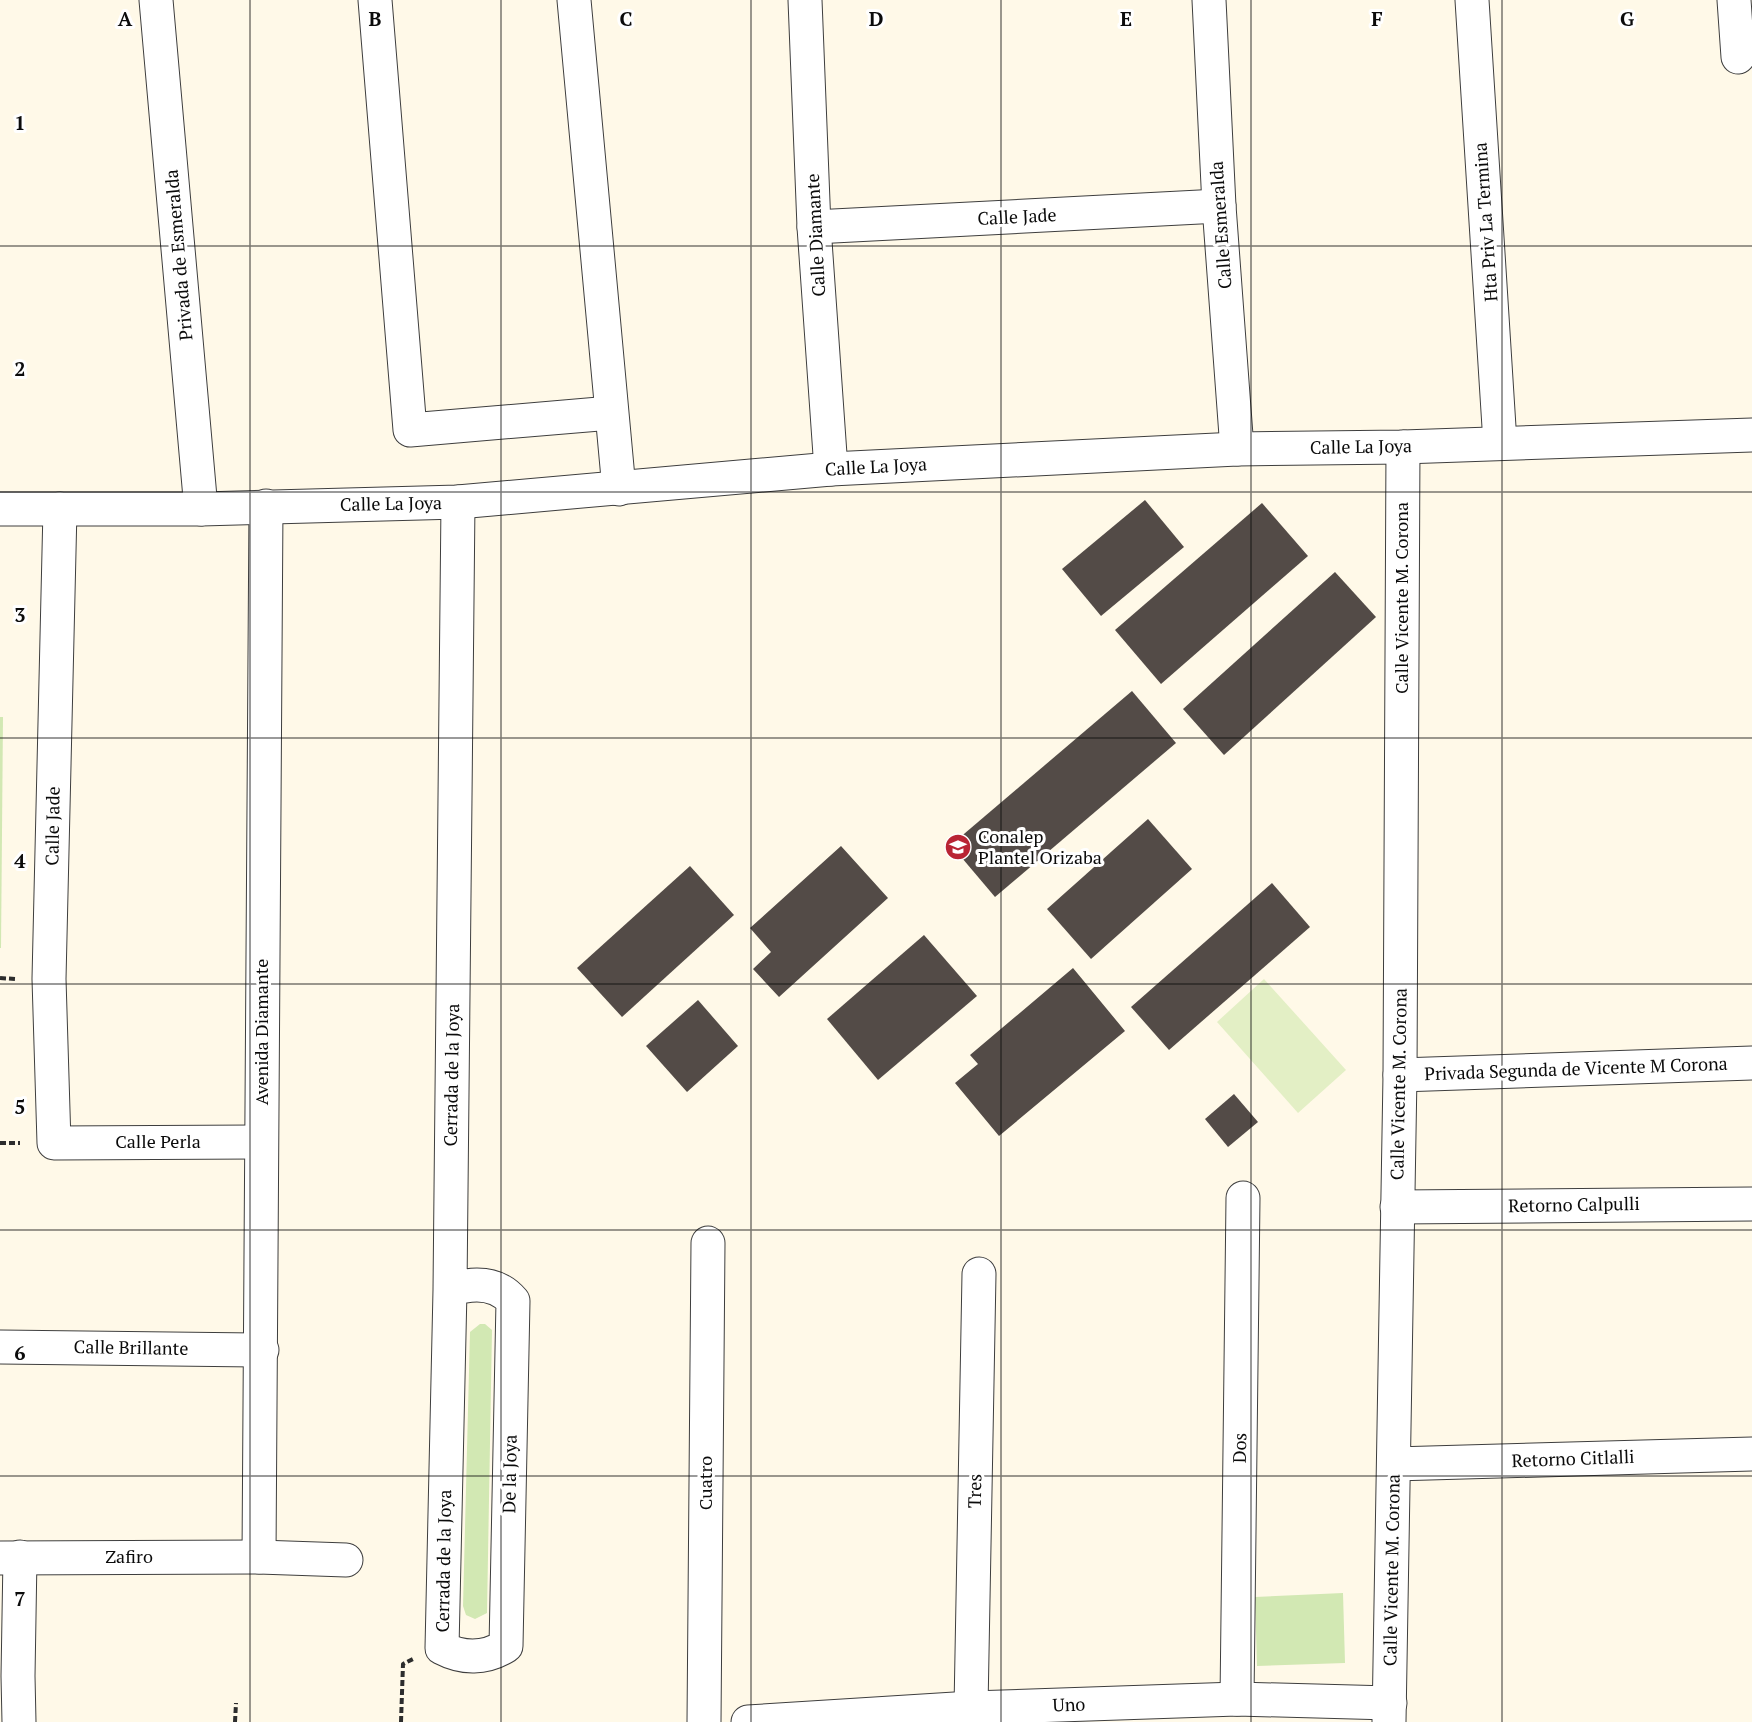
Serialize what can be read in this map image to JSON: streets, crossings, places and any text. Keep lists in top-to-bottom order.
{
  "streets": {
    "street": [
      "Calle Jade",
      "Hta Priv La Termina",
      "Calle Esmeralda",
      "Calle Diamante",
      "Privada de Esmeralda",
      "Calle La Joya",
      "Calle Vicente M. Corona",
      "Avenida Diamante",
      "Privada Segunda de Vicente M Corona",
      "Cerrada de la Joya",
      "Calle Perla",
      "Retorno Calpulli",
      "Calle Brillante",
      "Dos",
      "Retorno Citlalli",
      "De la Joya",
      "Cuatro",
      "Tres",
      "Zafiro",
      "Uno"
    ]
  },
  "crossings": [
    ["Calle Jade", "Calle Esmeralda"],
    ["Calle Jade", "Calle Diamante"],
    ["Calle Jade", "Calle La Joya"],
    ["Calle Jade", "Calle Perla"],
    ["Hta Priv La Termina", "Calle La Joya"],
    ["Calle Esmeralda", "Calle La Joya"],
    ["Calle Diamante", "Calle La Joya"],
    ["Privada de Esmeralda", "Calle La Joya"],
    ["Calle La Joya", "Calle Vicente M. Corona"],
    ["Calle La Joya", "Avenida Diamante"],
    ["Calle La Joya", "Cerrada de la Joya"],
    ["Calle Vicente M. Corona", "Privada Segunda de Vicente M Corona"],
    ["Calle Vicente M. Corona", "Retorno Calpulli"],
    ["Calle Vicente M. Corona", "Retorno Citlalli"],
    ["Calle Vicente M. Corona", "Uno"],
    ["Avenida Diamante", "Calle Perla"],
    ["Avenida Diamante", "Calle Brillante"],
    ["Avenida Diamante", "Zafiro"],
    ["Cerrada de la Joya", "De la Joya"],
    ["Dos", "Uno"],
    ["Tres", "Uno"]
  ],
  "places": {
    "school or university": ["Conalep Plantel Orizaba"]
  },
  "grid": {
    "columns": [
      "A",
      "B",
      "C",
      "D",
      "E",
      "F",
      "G"
    ],
    "rows": [
      "1",
      "2",
      "3",
      "4",
      "5",
      "6",
      "7"
    ]
  }
}
